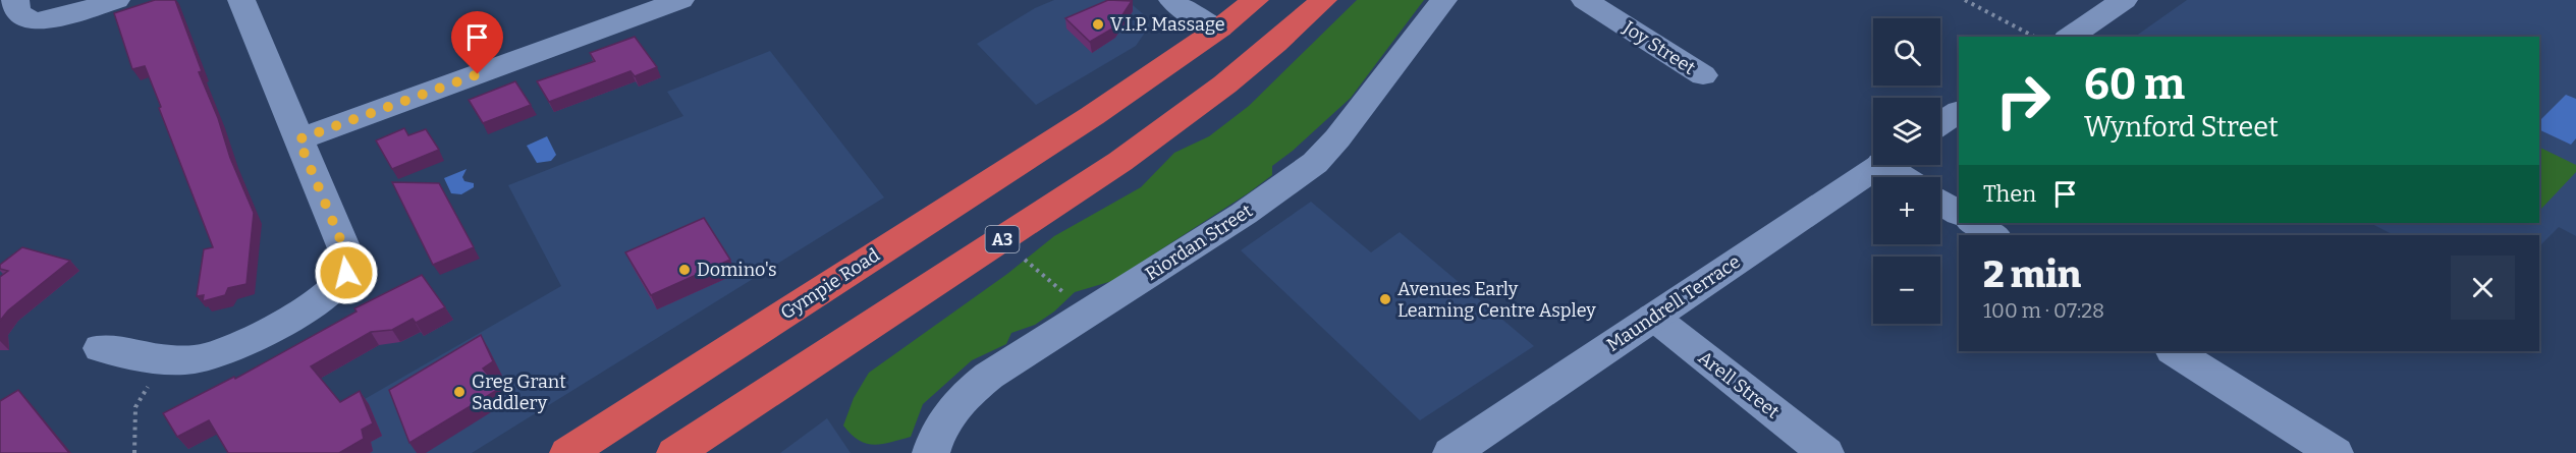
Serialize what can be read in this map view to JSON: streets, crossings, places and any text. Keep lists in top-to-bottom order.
{
  "streets": {
    "highway": ["A3", "Gympie Road"],
    "street": [
      "Joy Street",
      "Riordan Street",
      "Maundrell Terrace",
      "Arell Street"
    ]
  },
  "crossings": [
    ["Maundrell Terrace", "Arell Street"]
  ],
  "places": [
    "V.I.P. Massage",
    "Domino's",
    "Avenues Early Learning Centre Aspley",
    "Greg Grant Saddlery"
  ],
  "page": {
    "map_buttons": ["+", "−"],
    "turn": ["60 m", "Wynford Street"],
    "then": "Then",
    "heading": ["2 min", "100 m · 07:28"]
  }
}
